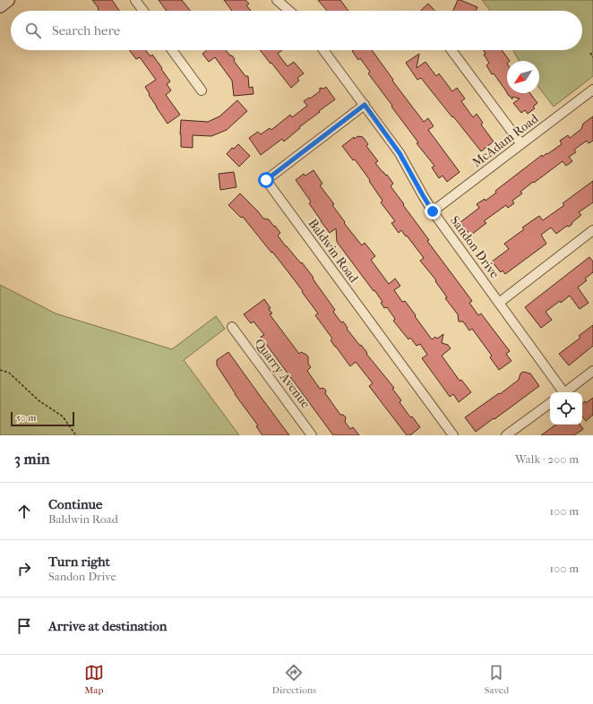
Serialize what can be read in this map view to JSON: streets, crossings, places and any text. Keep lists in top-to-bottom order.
{
  "streets": {
    "street": [
      "McAdam Road",
      "Sandon Drive",
      "Baldwin Road",
      "Quarry Avenue"
    ]
  },
  "crossings": [
    ["McAdam Road", "Sandon Drive"],
    ["Sandon Drive", "Baldwin Road"]
  ],
  "scale_bar": "50 m",
  "north": "bottom left",
  "page": {
    "search": "Search here",
    "scale": "50 m",
    "heading": ["3 min", "Walk · 200 m"],
    "list": [
      ["Continue", "Baldwin Road", "100 m"],
      ["Turn right", "Sandon Drive", "100 m"],
      "Arrive at destination"
    ],
    "nav": ["Map", "Directions", "Saved"]
  }
}
